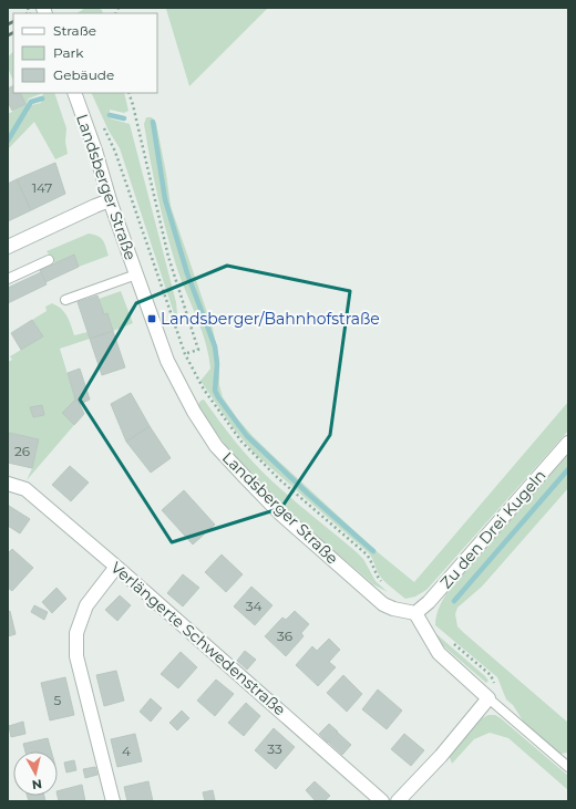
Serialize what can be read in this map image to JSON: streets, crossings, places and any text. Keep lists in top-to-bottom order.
{
  "streets": {
    "street": ["Landsberger Straße", "Zu den Drei Kugeln", "Verlängerte Schwedenstraße"]
  },
  "crossings": [
    ["Landsberger Straße", "Zu den Drei Kugeln"]
  ],
  "places": {
    "transit": ["Landsberger/Bahnhofstraße"]
  },
  "house_numbers": [
    "147",
    "26",
    "34",
    "36",
    "5",
    "33",
    "4"
  ],
  "legend": ["Straße", "Park", "Gebäude"],
  "north": "bottom"
}
